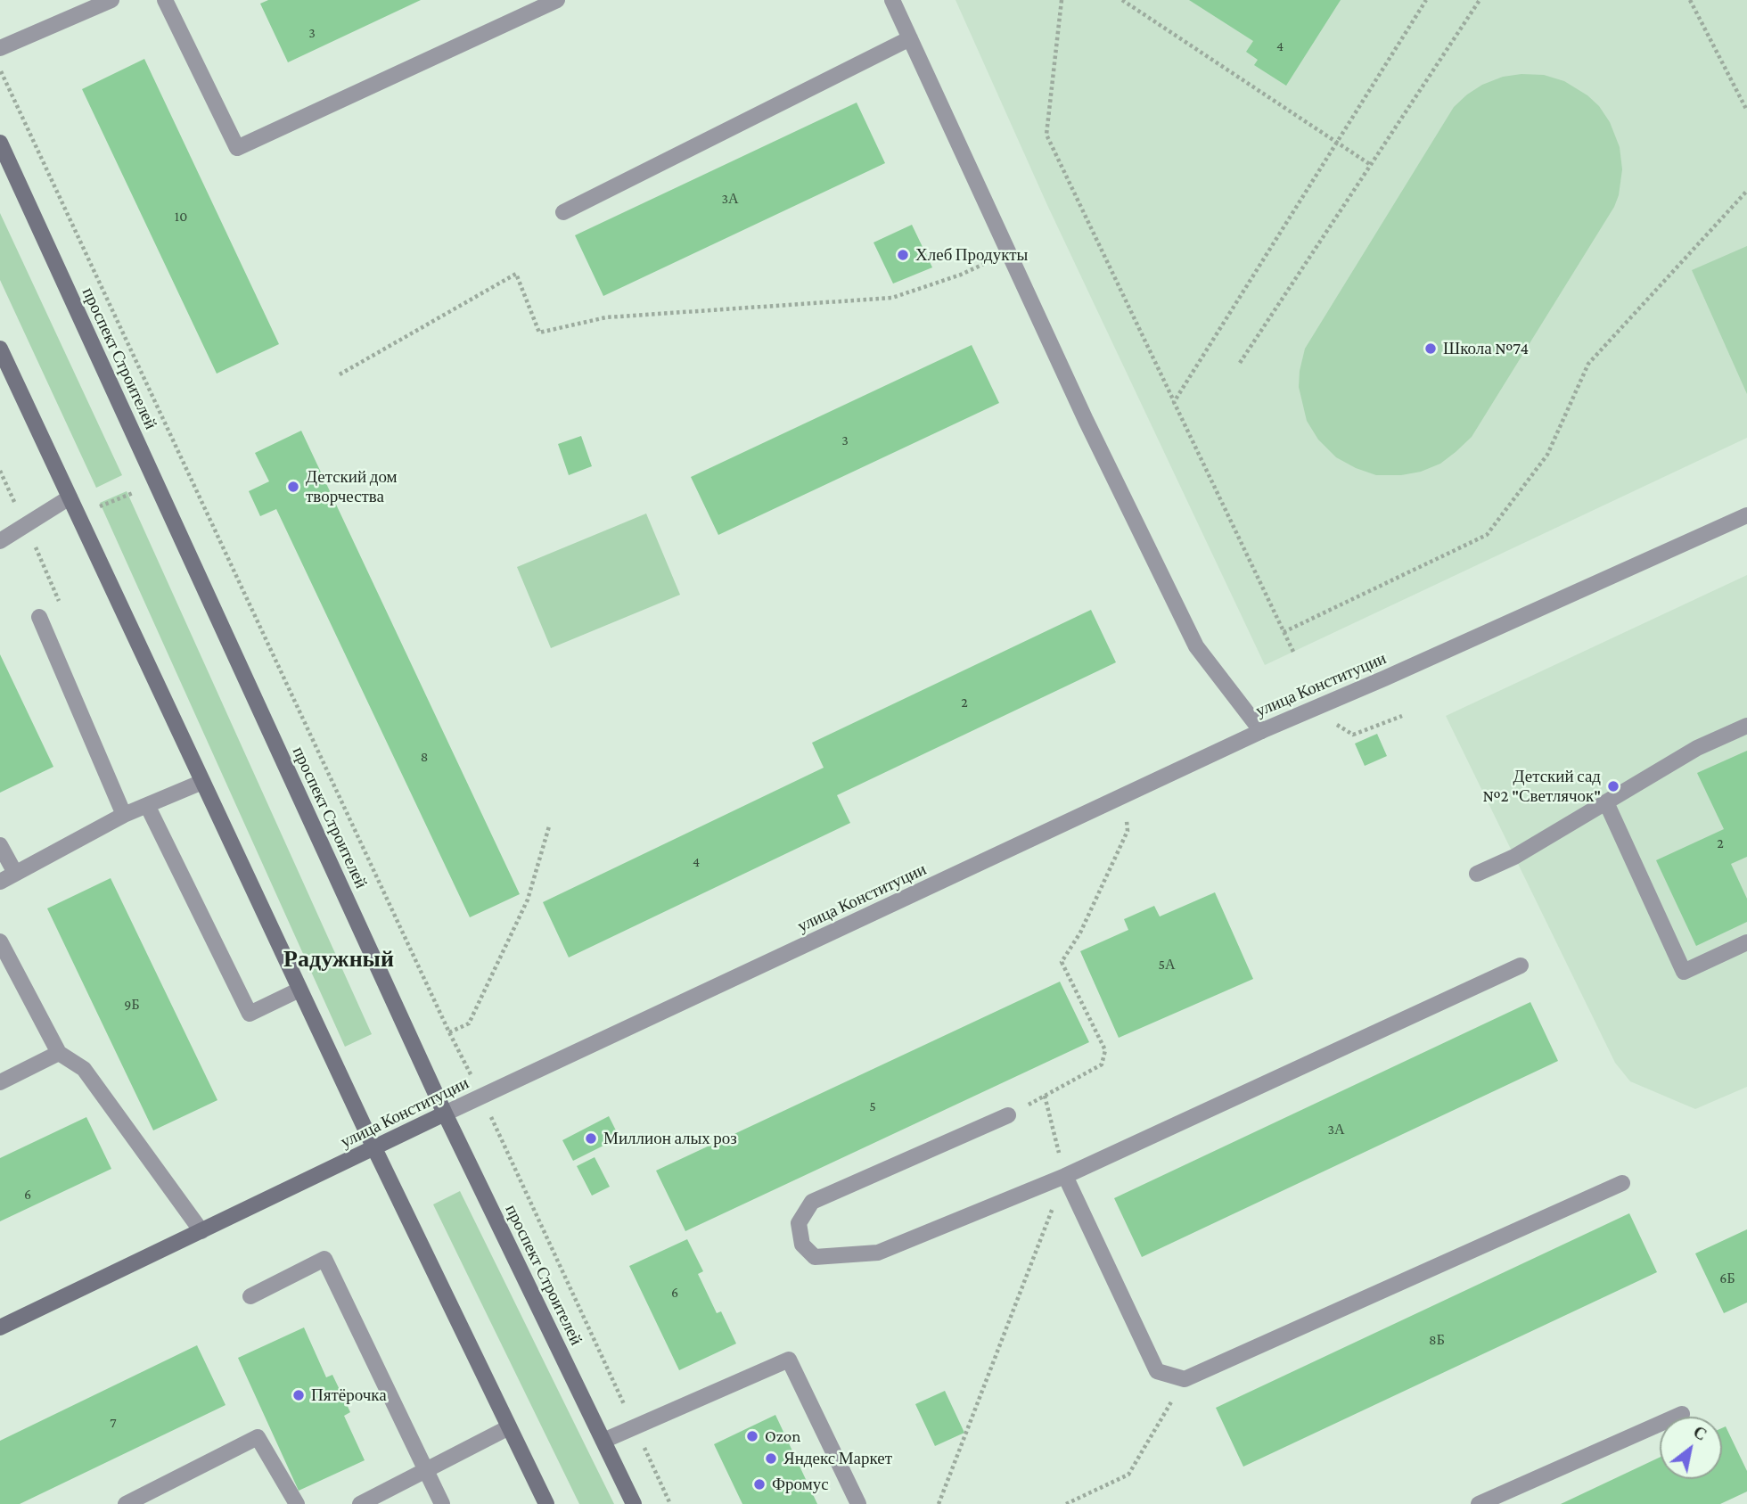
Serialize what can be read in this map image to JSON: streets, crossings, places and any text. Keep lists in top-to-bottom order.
{
  "streets": {
    "street": ["проспект Строителей", "улица Конституции"]
  },
  "crossings": [
    ["проспект Строителей", "улица Конституции"]
  ],
  "districts": ["Радужный"],
  "places": [
    "Хлеб Продукты",
    "Школа №74",
    "Детский дом творчества",
    "Детский сад №2 \"Светлячок\"",
    "Миллион алых роз",
    "Пятёрочка",
    "Ozon",
    "Яндекс Маркет",
    "Фромус"
  ],
  "house_numbers": [
    "3",
    "4",
    "3А",
    "10",
    "3",
    "2",
    "8",
    "2",
    "4",
    "5А",
    "9Б",
    "5",
    "3А",
    "6",
    "6Б",
    "6",
    "8Б",
    "7"
  ],
  "north": "top right"
}
